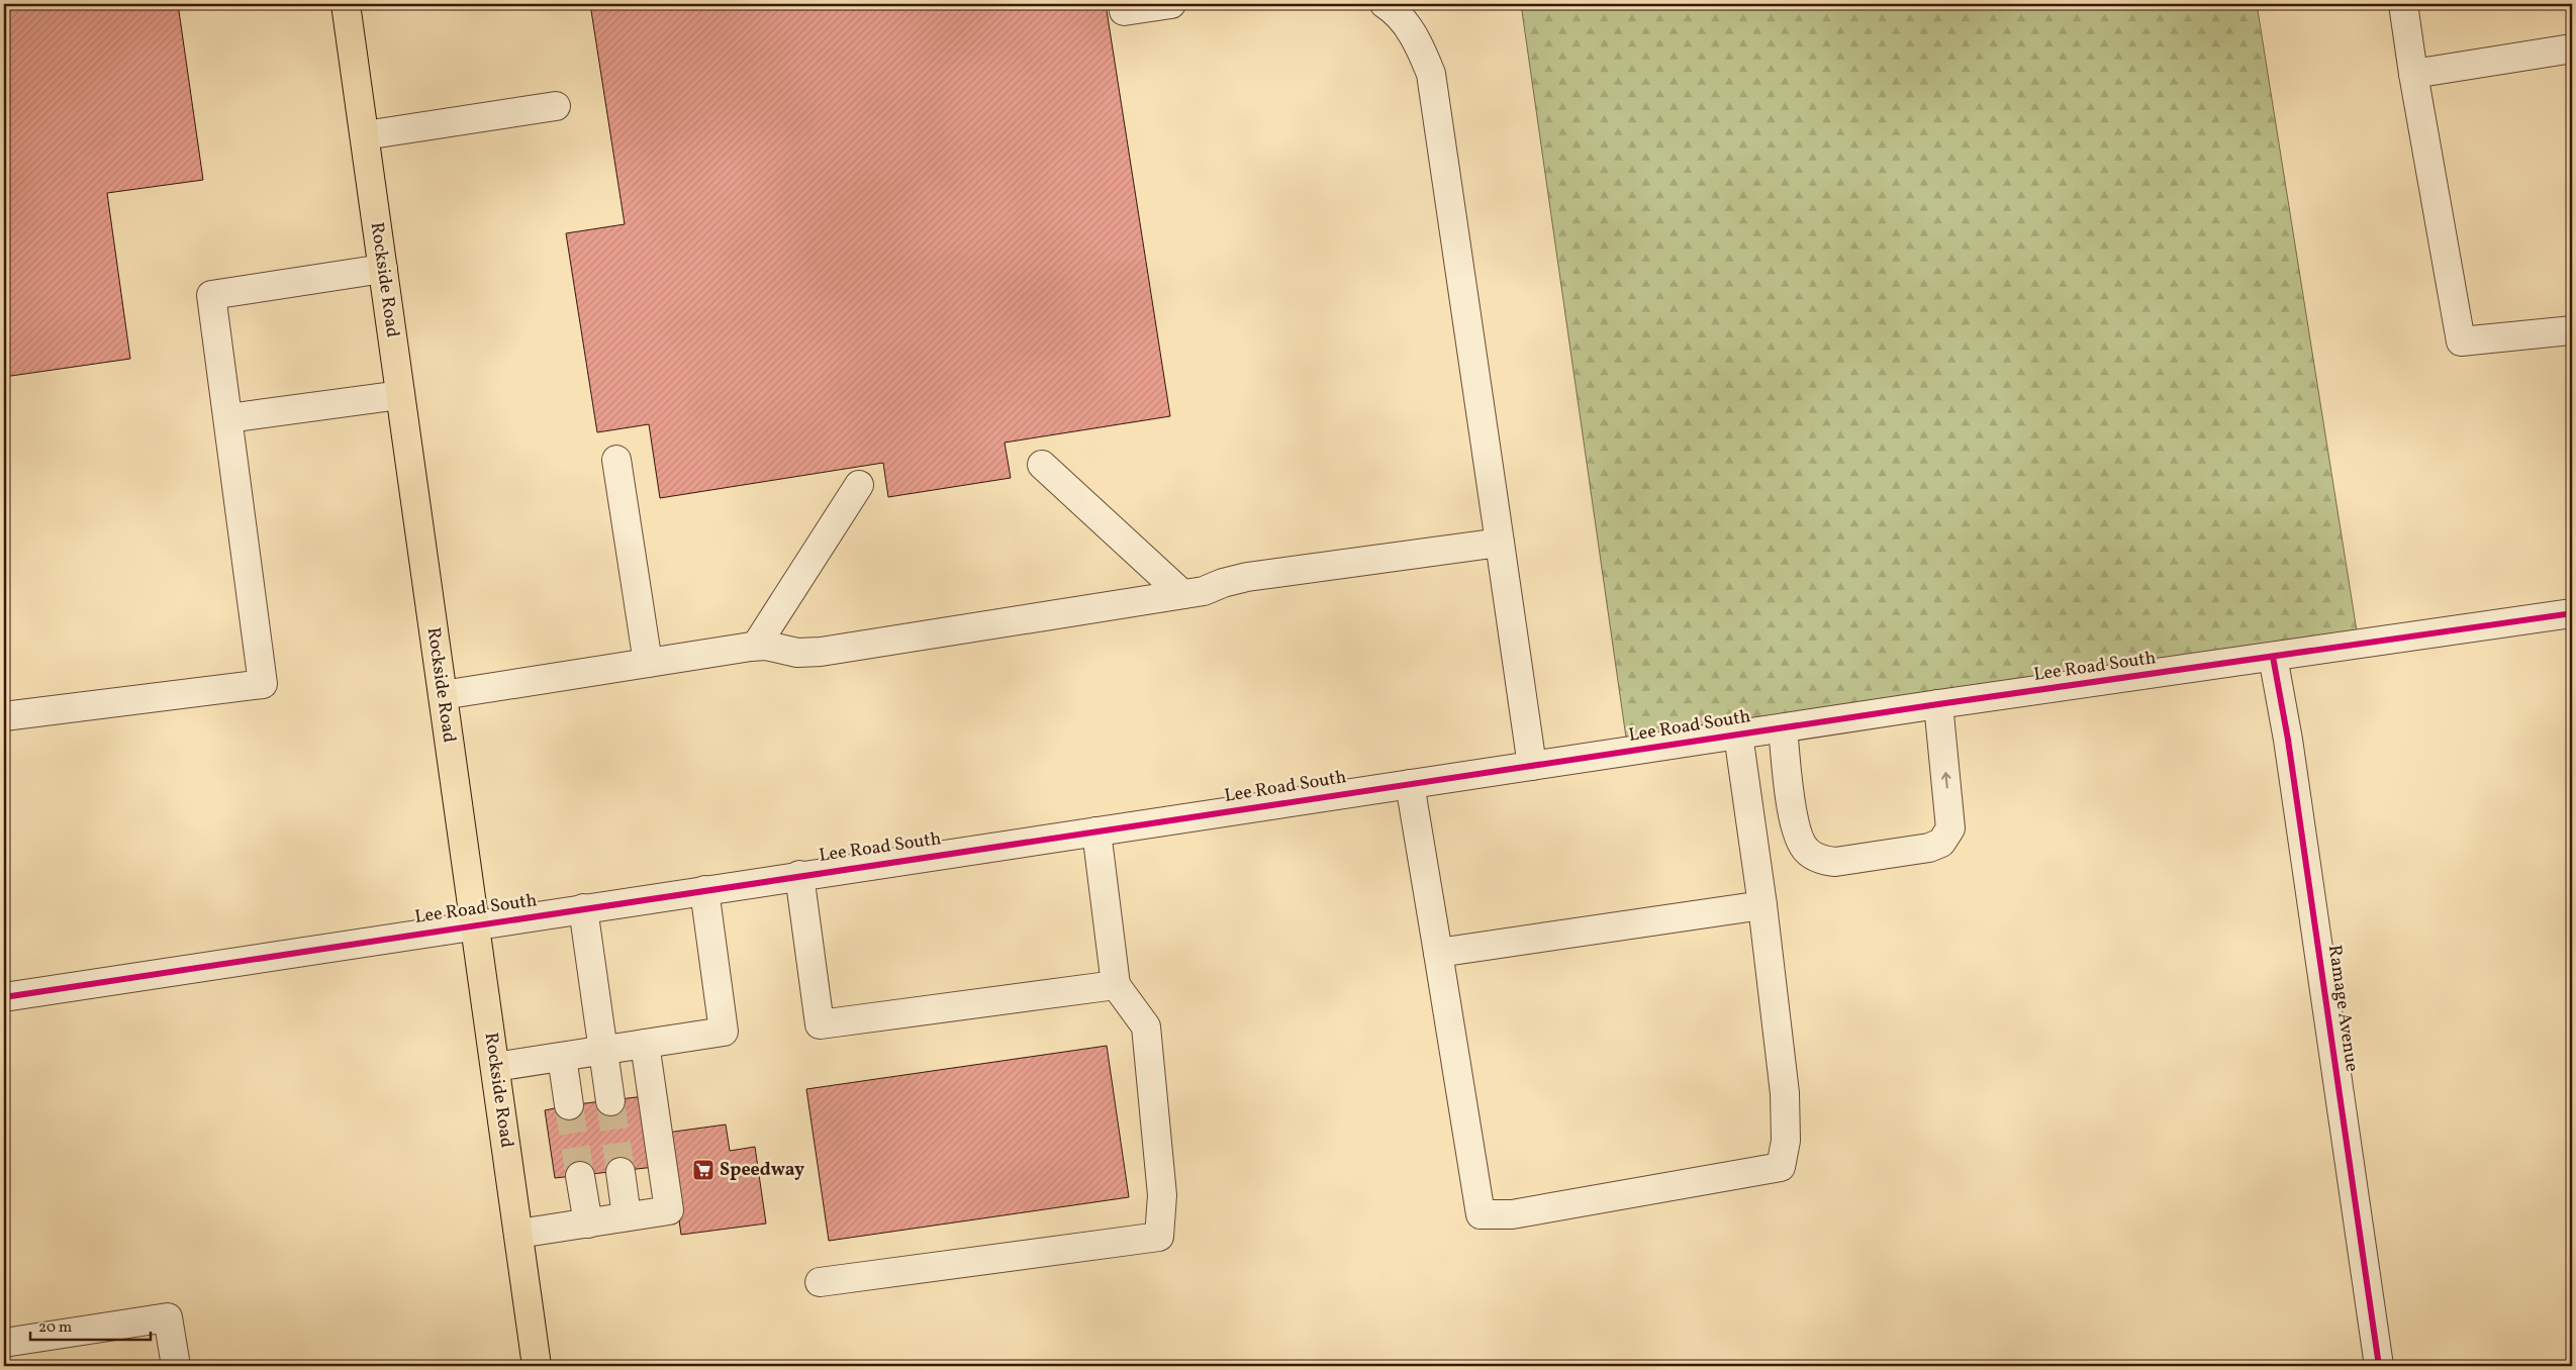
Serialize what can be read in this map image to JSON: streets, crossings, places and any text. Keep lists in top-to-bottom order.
{
  "streets": {
    "main road": ["Rockside Road"],
    "street": ["Lee Road South", "Ramage Avenue"]
  },
  "crossings": [
    ["Rockside Road", "Lee Road South"],
    ["Lee Road South", "Ramage Avenue"]
  ],
  "places": {
    "supermarket": ["Speedway"]
  },
  "scale_bar": "20 m"
}
